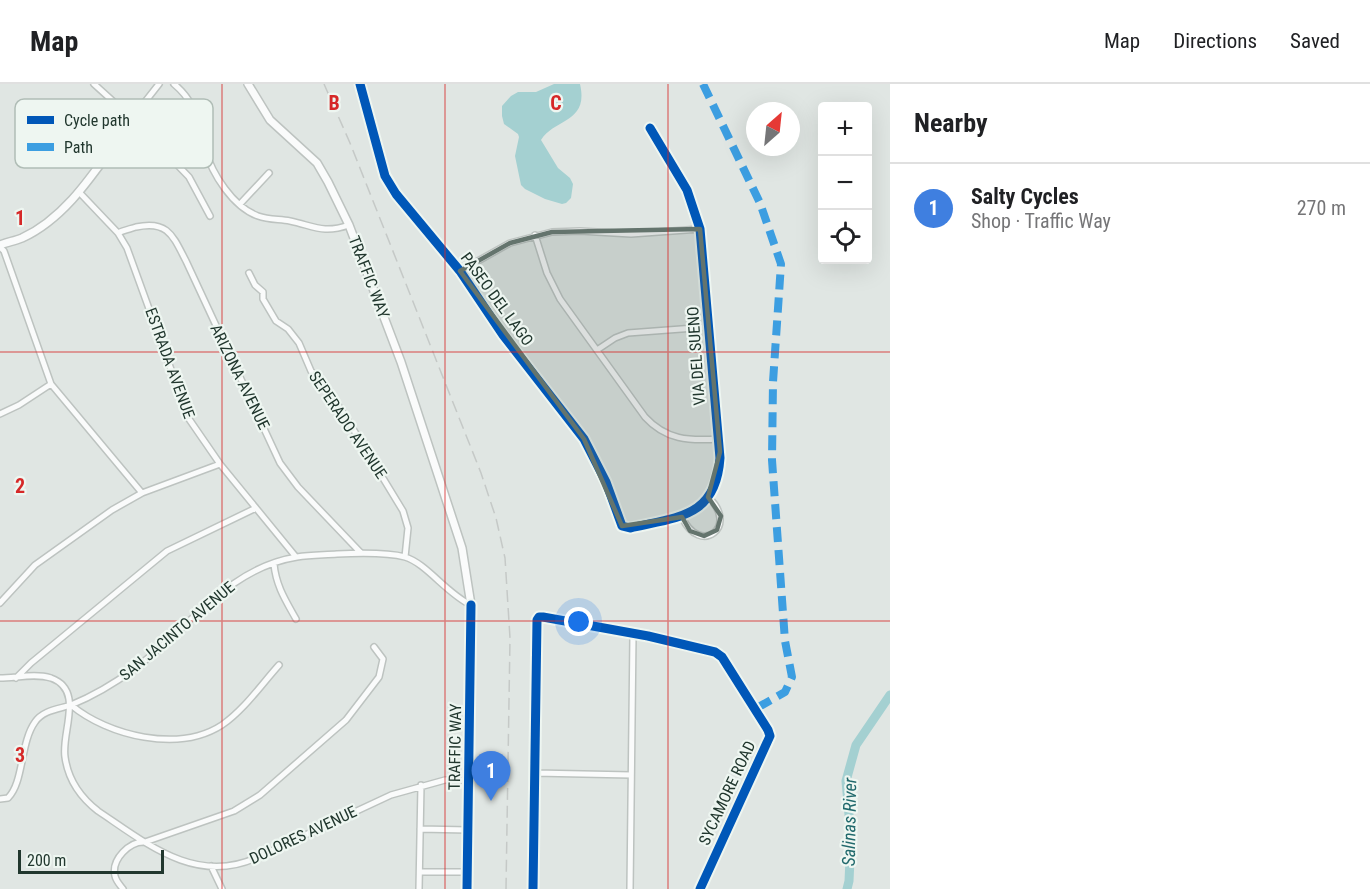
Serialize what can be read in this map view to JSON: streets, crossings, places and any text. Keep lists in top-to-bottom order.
{
  "streets": {
    "street": [
      "TRAFFIC WAY",
      "PASEO DEL LAGO",
      "VIA DEL SUENO",
      "ESTRADA AVENUE",
      "ARIZONA AVENUE",
      "SEPERADO AVENUE",
      "SAN JACINTO AVENUE",
      "SYCAMORE ROAD",
      "DOLORES AVENUE"
    ]
  },
  "crossings": [
    ["TRAFFIC WAY", "SAN JACINTO AVENUE"],
    ["TRAFFIC WAY", "DOLORES AVENUE"],
    ["PASEO DEL LAGO", "VIA DEL SUENO"],
    ["ESTRADA AVENUE", "ARIZONA AVENUE"],
    ["ESTRADA AVENUE", "SAN JACINTO AVENUE"],
    ["ARIZONA AVENUE", "SAN JACINTO AVENUE"],
    ["SEPERADO AVENUE", "SAN JACINTO AVENUE"],
    ["SAN JACINTO AVENUE", "DOLORES AVENUE"]
  ],
  "water": ["Salinas River"],
  "legend": ["Cycle path", "Path"],
  "scale_bar": "200 m",
  "north": "top right",
  "page": {
    "header": "Map",
    "nav": ["Map", "Directions", "Saved"],
    "heading": "Nearby",
    "map_buttons": ["+", "−"],
    "list": [
      {
        "mark": "1",
        "name": "Salty Cycles",
        "note": "Shop · Traffic Way",
        "value": "270 m"
      }
    ],
    "pins": "1",
    "scale": "200 m"
  },
  "grid": {
    "columns": ["B", "C"],
    "rows": ["1", "2", "3"]
  }
}
